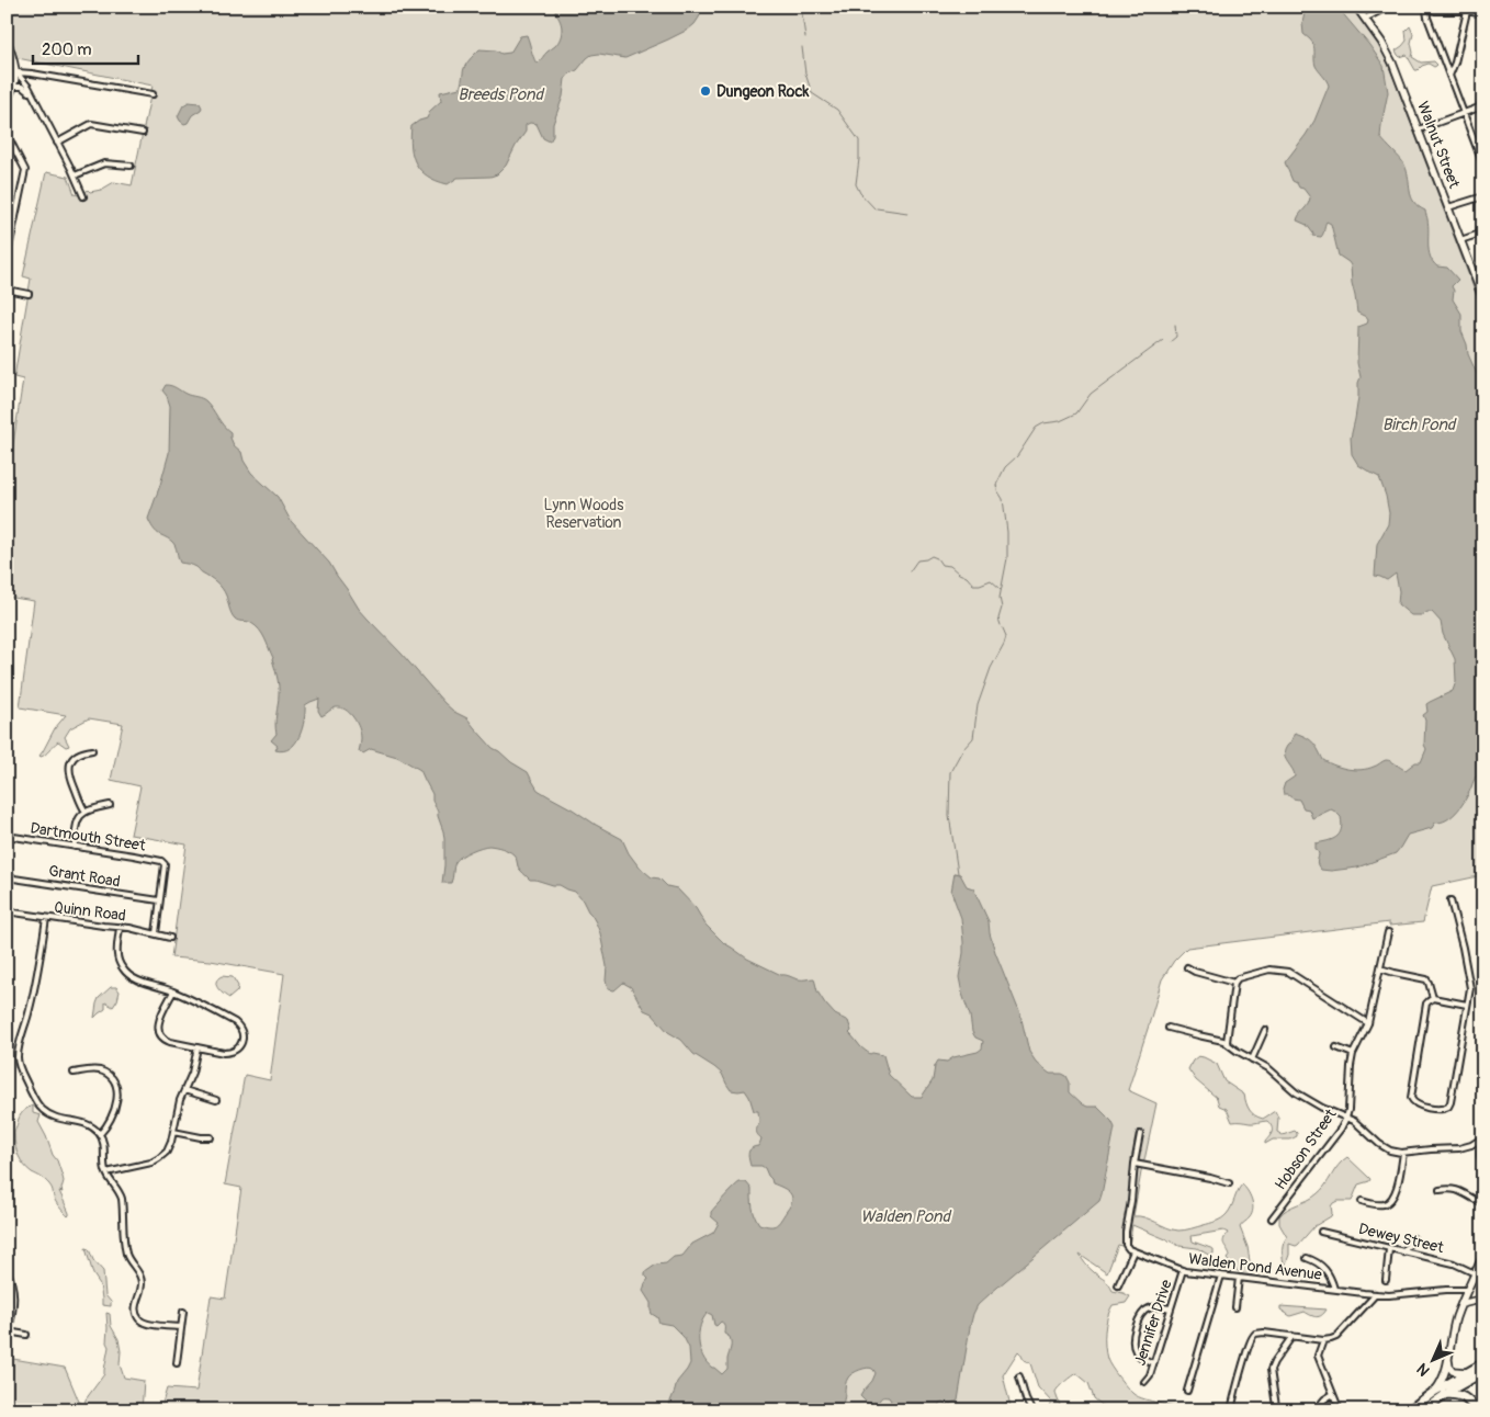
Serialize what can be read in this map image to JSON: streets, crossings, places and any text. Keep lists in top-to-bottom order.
{
  "streets": {
    "main road": ["Walnut Street"],
    "street": [
      "Dartmouth Street",
      "Grant Road",
      "Quinn Road",
      "Hobson Street",
      "Dewey Street",
      "Walden Pond Avenue",
      "Jennifer Drive"
    ]
  },
  "crossings": [
    ["Dartmouth Street", "Grant Road"],
    ["Walden Pond Avenue", "Jennifer Drive"]
  ],
  "water": ["Breeds Pond", "Birch Pond", "Walden Pond"],
  "parks": ["Lynn Woods Reservation"],
  "places": ["Dungeon Rock"],
  "scale_bar": "200 m",
  "north": "bottom left"
}
